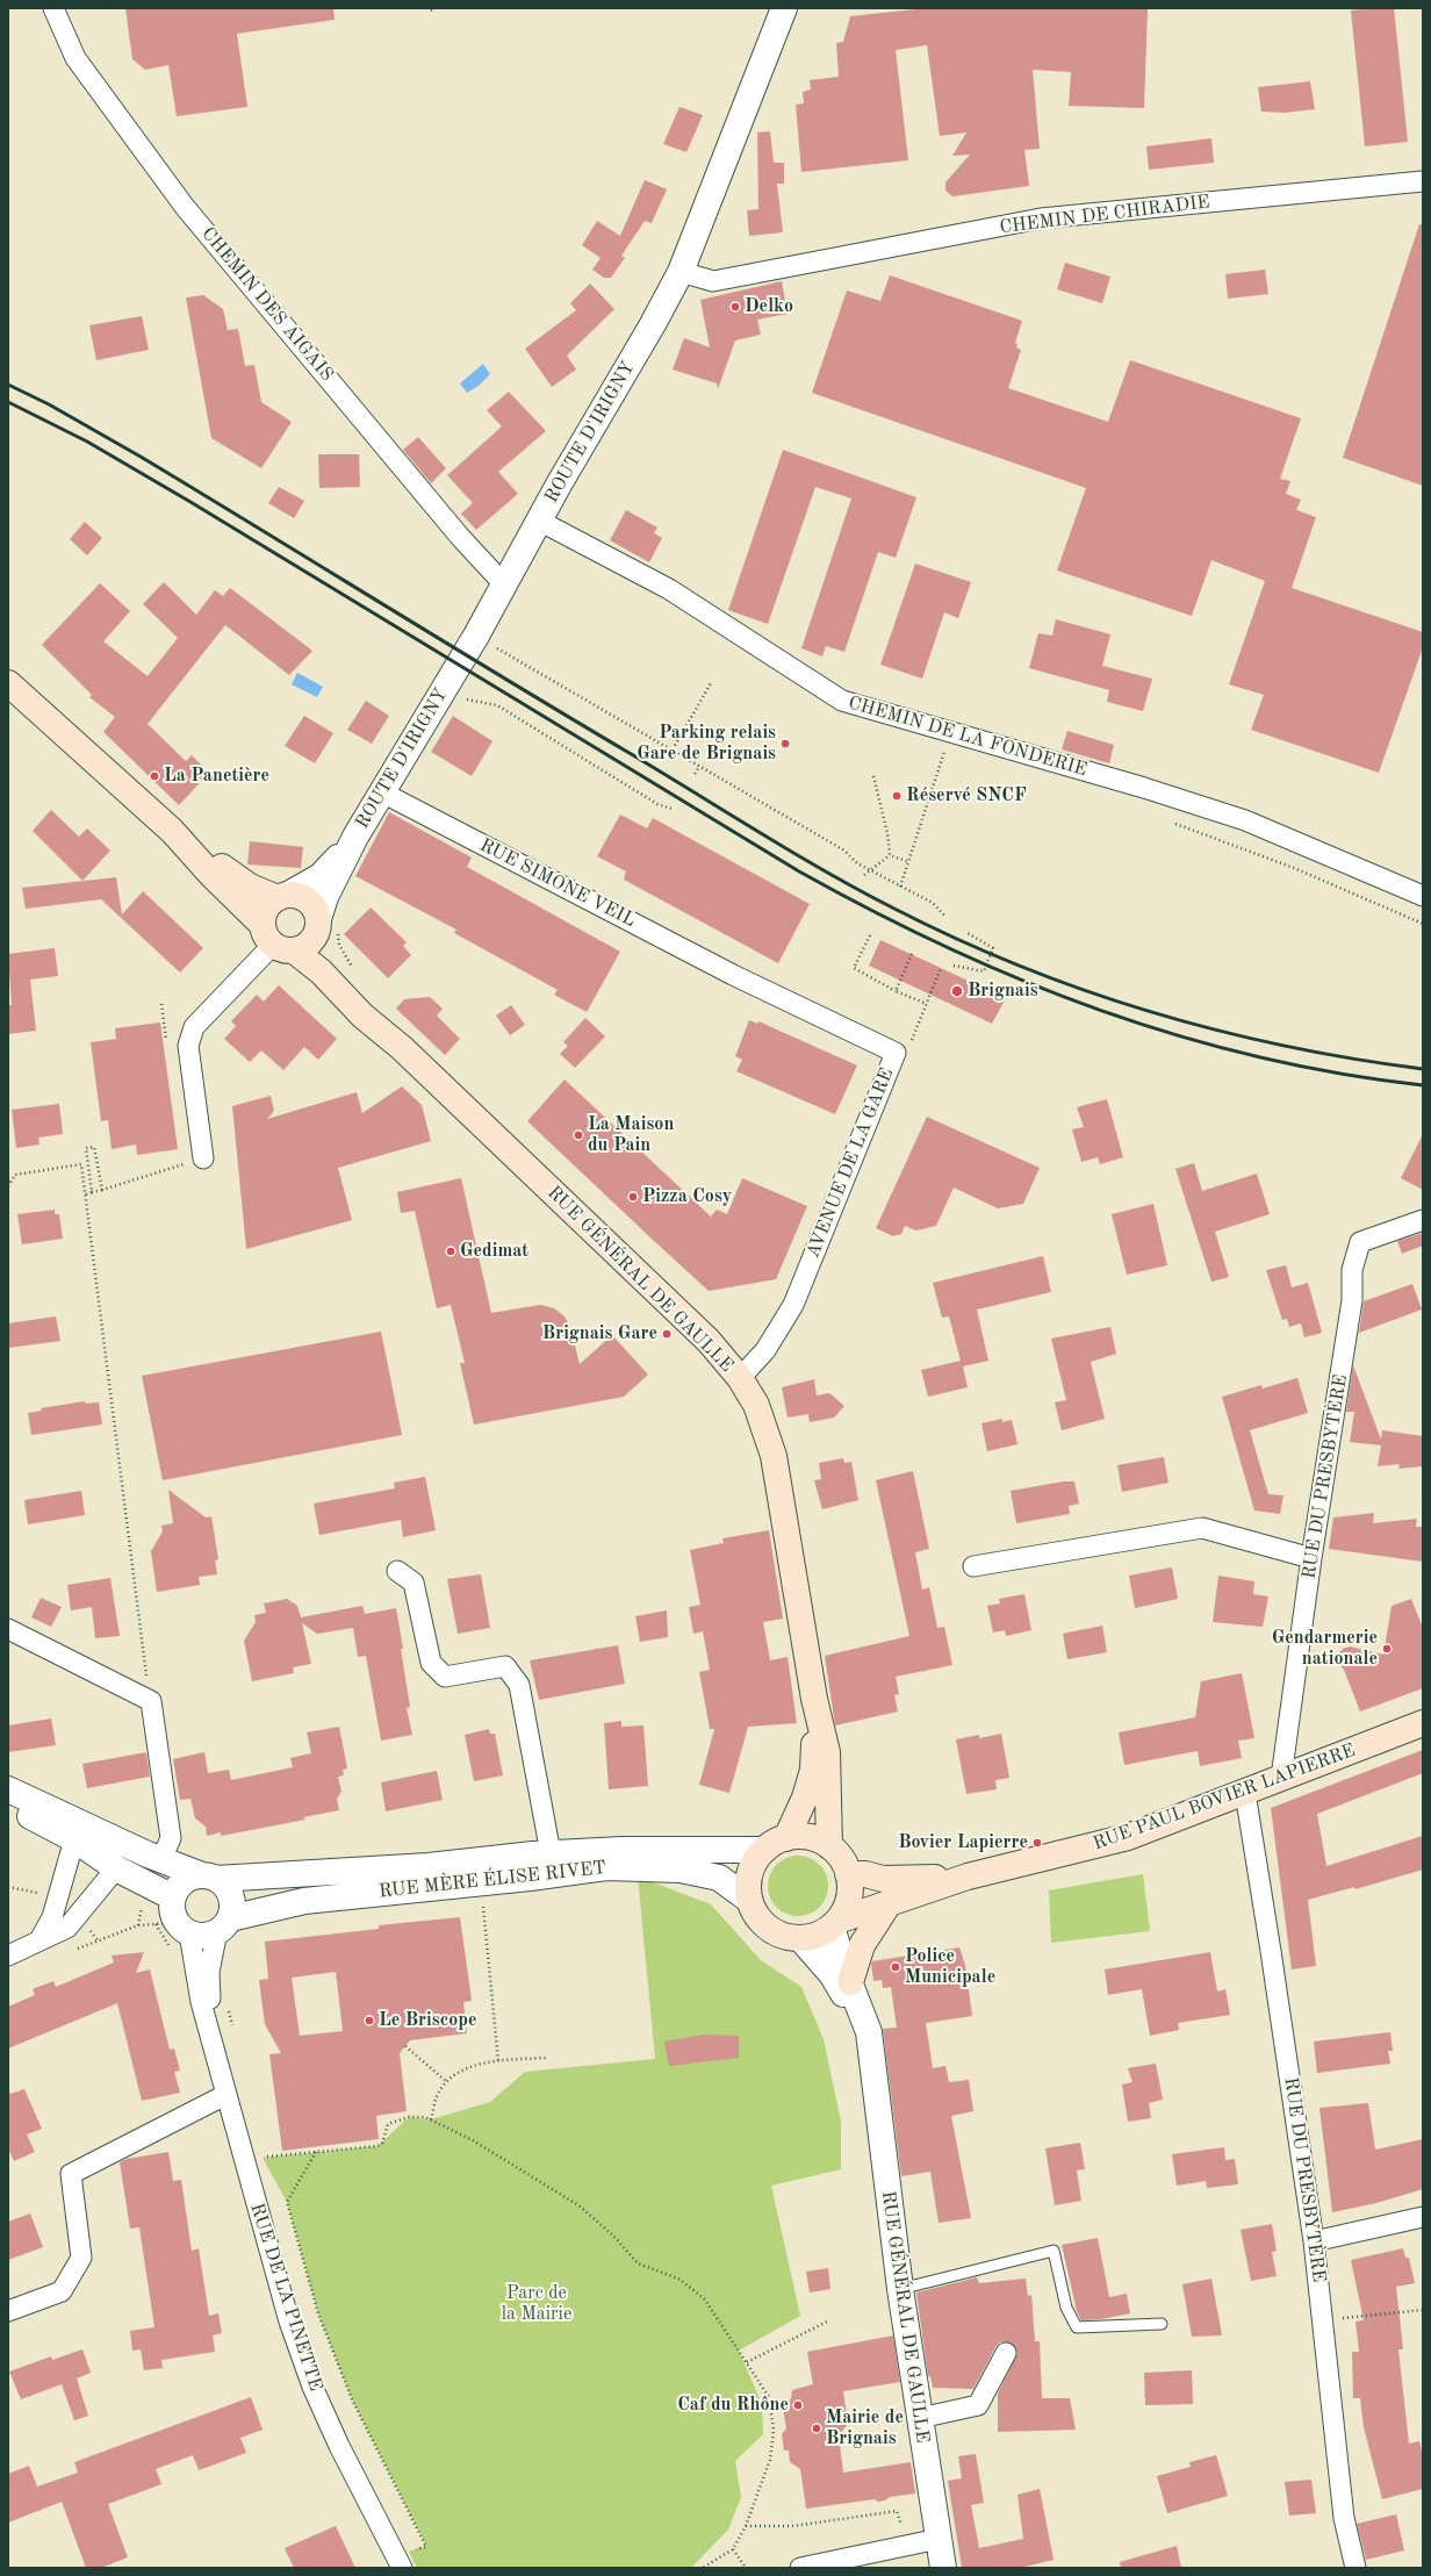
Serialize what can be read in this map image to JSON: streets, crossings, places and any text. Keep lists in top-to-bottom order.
{
  "streets": {
    "main road": ["RUE GÉNÉRAL DE GAULLE", "RUE PAUL BOVIER LAPIERRE"],
    "street": [
      "CHEMIN DE CHIRADIE",
      "CHEMIN DES AIGAIS",
      "ROUTE D'IRIGNY",
      "CHEMIN DE LA FONDERIE",
      "RUE SIMONE VEIL",
      "AVENUE DE LA GARE",
      "RUE DU PRESBYTÈRE",
      "RUE MÈRE ÉLISE RIVET",
      "RUE DE LA PINETTE"
    ]
  },
  "crossings": [
    ["CHEMIN DE CHIRADIE", "ROUTE D'IRIGNY"],
    ["CHEMIN DES AIGAIS", "ROUTE D'IRIGNY"],
    ["ROUTE D'IRIGNY", "CHEMIN DE LA FONDERIE"],
    ["ROUTE D'IRIGNY", "RUE SIMONE VEIL"],
    ["ROUTE D'IRIGNY", "RUE GÉNÉRAL DE GAULLE"],
    ["RUE SIMONE VEIL", "AVENUE DE LA GARE"],
    ["AVENUE DE LA GARE", "RUE GÉNÉRAL DE GAULLE"],
    ["RUE GÉNÉRAL DE GAULLE", "RUE MÈRE ÉLISE RIVET"],
    ["RUE DU PRESBYTÈRE", "RUE PAUL BOVIER LAPIERRE"],
    ["RUE MÈRE ÉLISE RIVET", "RUE DE LA PINETTE"]
  ],
  "parks": ["Parc de la Mairie"],
  "places": [
    "Delko",
    "Parking relais Gare de Brignais",
    "La Panetière",
    "Réservé SNCF",
    "Brignais",
    "La Maison du Pain",
    "Pizza Cosy",
    "Gedimat",
    "Brignais Gare",
    "Gendarmerie nationale",
    "Bovier Lapierre",
    "Police Municipale",
    "Le Briscope",
    "Caf du Rhône",
    "Mairie de Brignais"
  ]
}
